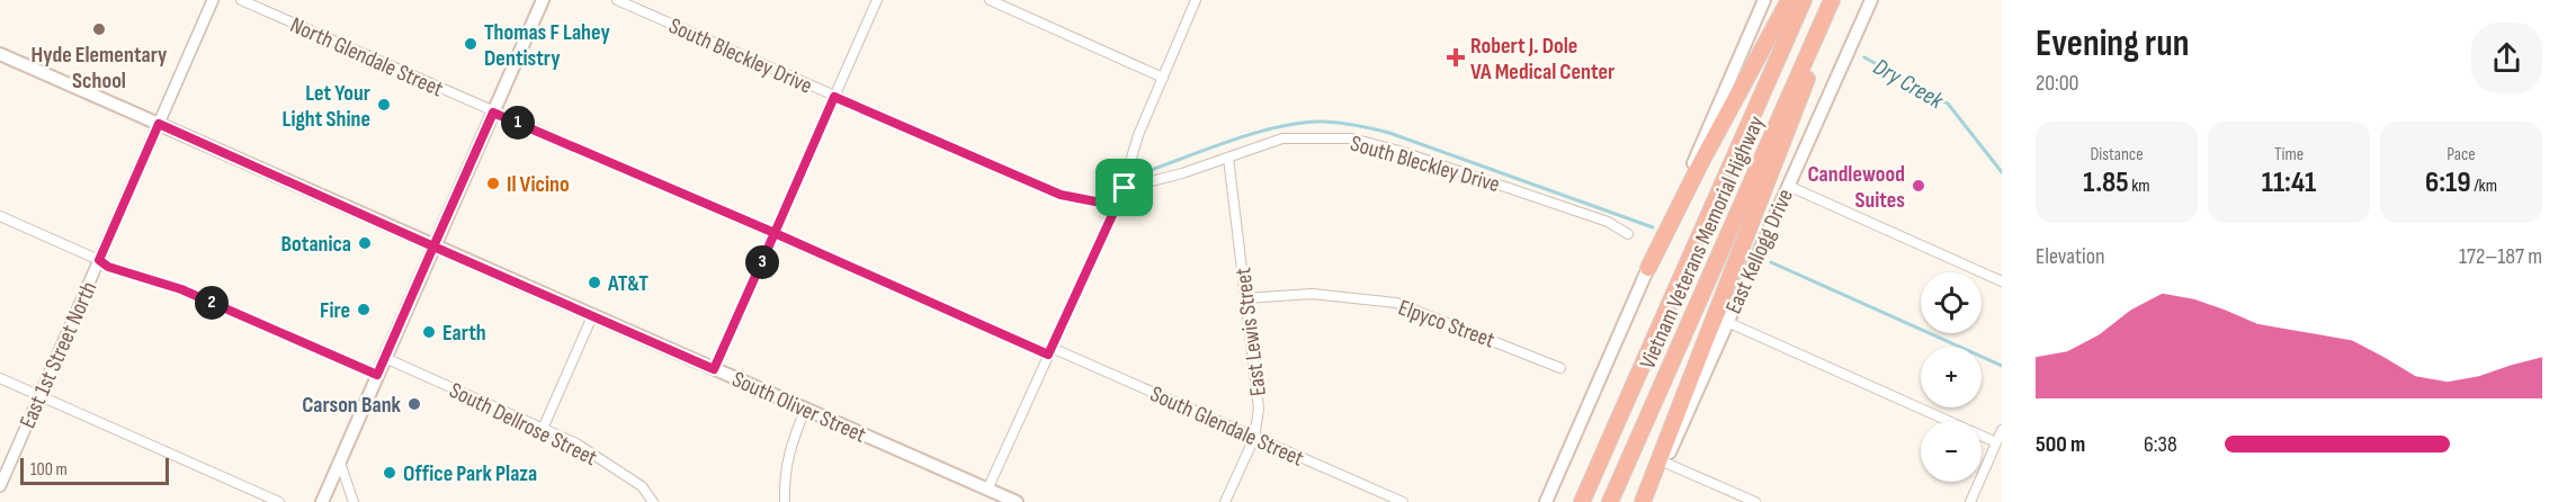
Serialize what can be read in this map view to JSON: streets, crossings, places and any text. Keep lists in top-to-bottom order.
{
  "streets": {
    "highway": ["Vietnam Veterans Memorial Highway"],
    "main road": ["East Kellogg Drive", "South Oliver Street"],
    "street": [
      "South Bleckley Drive",
      "North Glendale Street",
      "Elpyco Street",
      "East Lewis Street",
      "East 1st Street North",
      "South Dellrose Street",
      "South Glendale Street"
    ]
  },
  "crossings": [
    ["South Bleckley Drive", "East Lewis Street"],
    ["North Glendale Street", "South Glendale Street"],
    ["Elpyco Street", "East Lewis Street"],
    ["East Lewis Street", "South Glendale Street"],
    ["East 1st Street North", "South Oliver Street"]
  ],
  "water": ["Dry Creek"],
  "places": {
    "other": [
      "Hyde Elementary School",
      "Thomas F Lahey Dentistry",
      "Let Your Light Shine",
      "Il Vicino",
      "Candlewood Suites",
      "Botanica",
      "AT&T",
      "Fire",
      "Earth",
      "Carson Bank",
      "Office Park Plaza"
    ],
    "health": ["Robert J. Dole VA Medical Center"]
  },
  "scale_bar": "100 m",
  "page": {
    "heading": ["Evening run", "20:00"],
    "pins": ["1", "3", "2"],
    "stats": [
      ["Distance", "1.85 km"],
      ["Time", "11:41"],
      ["Pace", "6:19 /km"]
    ],
    "chart": ["Elevation", "172–187 m"],
    "map_buttons": ["+", "−"],
    "list": [
      {
        "name": "500 m",
        "note": "6:38"
      }
    ],
    "scale": "100 m"
  }
}
